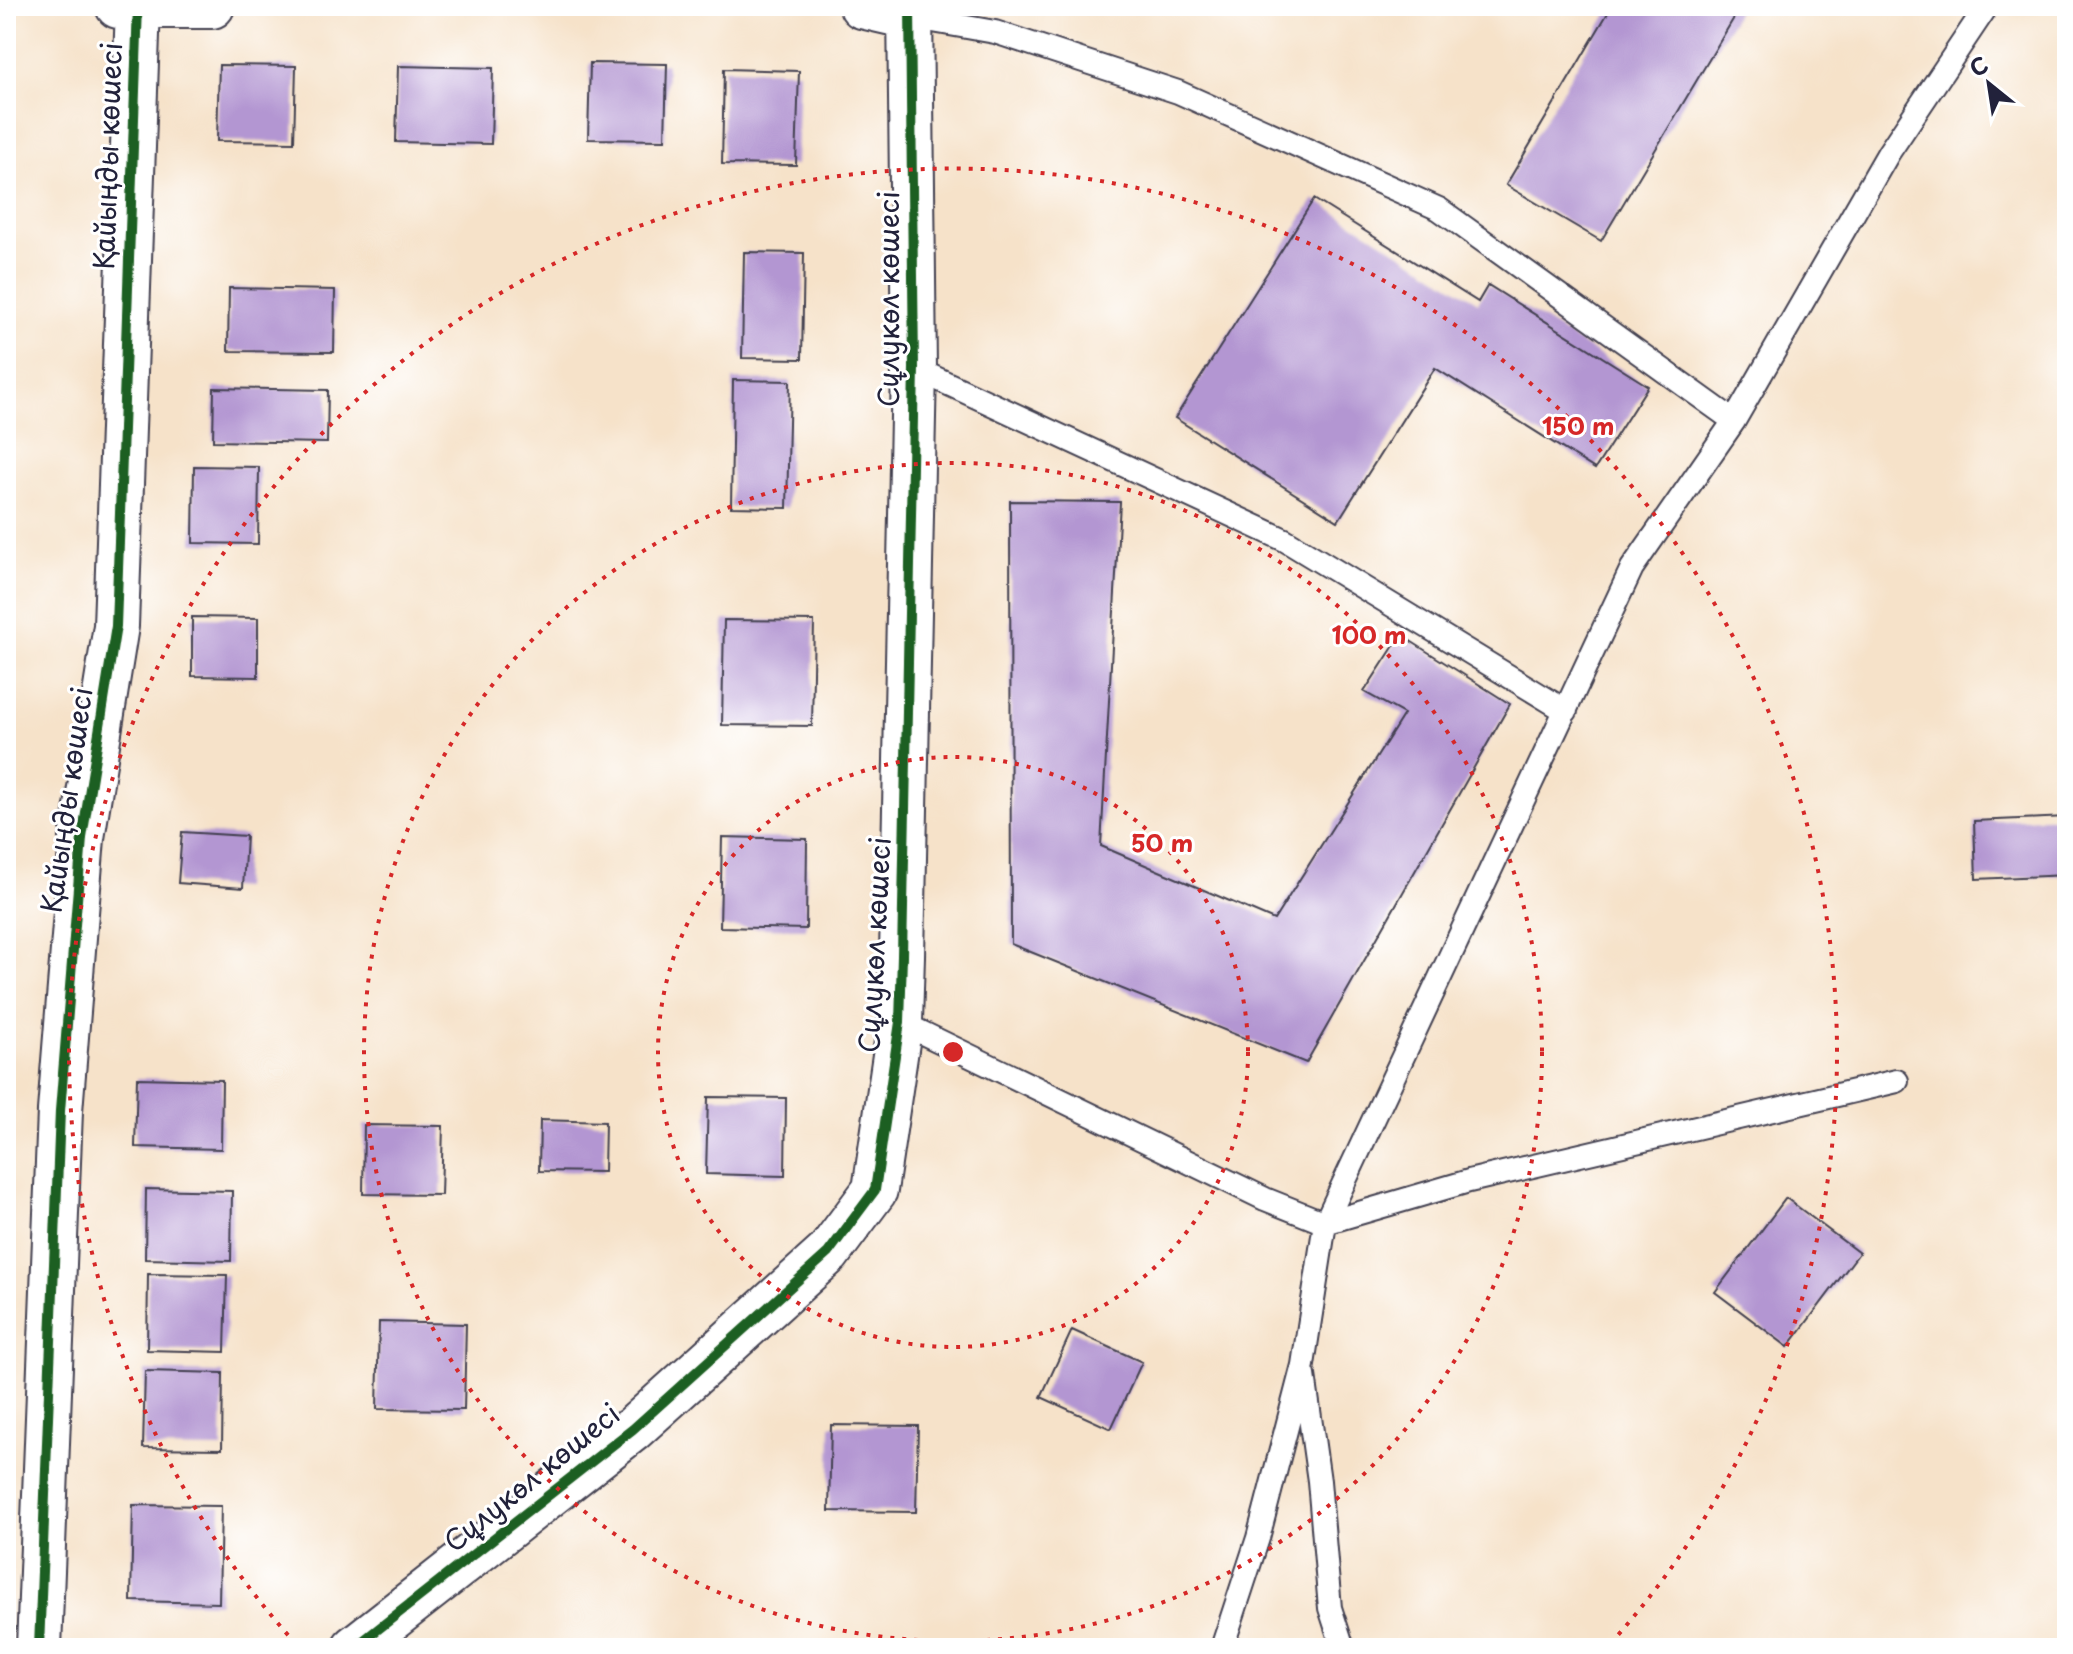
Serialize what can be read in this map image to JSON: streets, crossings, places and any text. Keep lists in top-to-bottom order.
{
  "streets": {
    "street": ["Қайыңды көшесі", "Сұлукөл көшесі"]
  },
  "north": "top left",
  "rings": ["150 m", "100 m", "50 m"]
}
